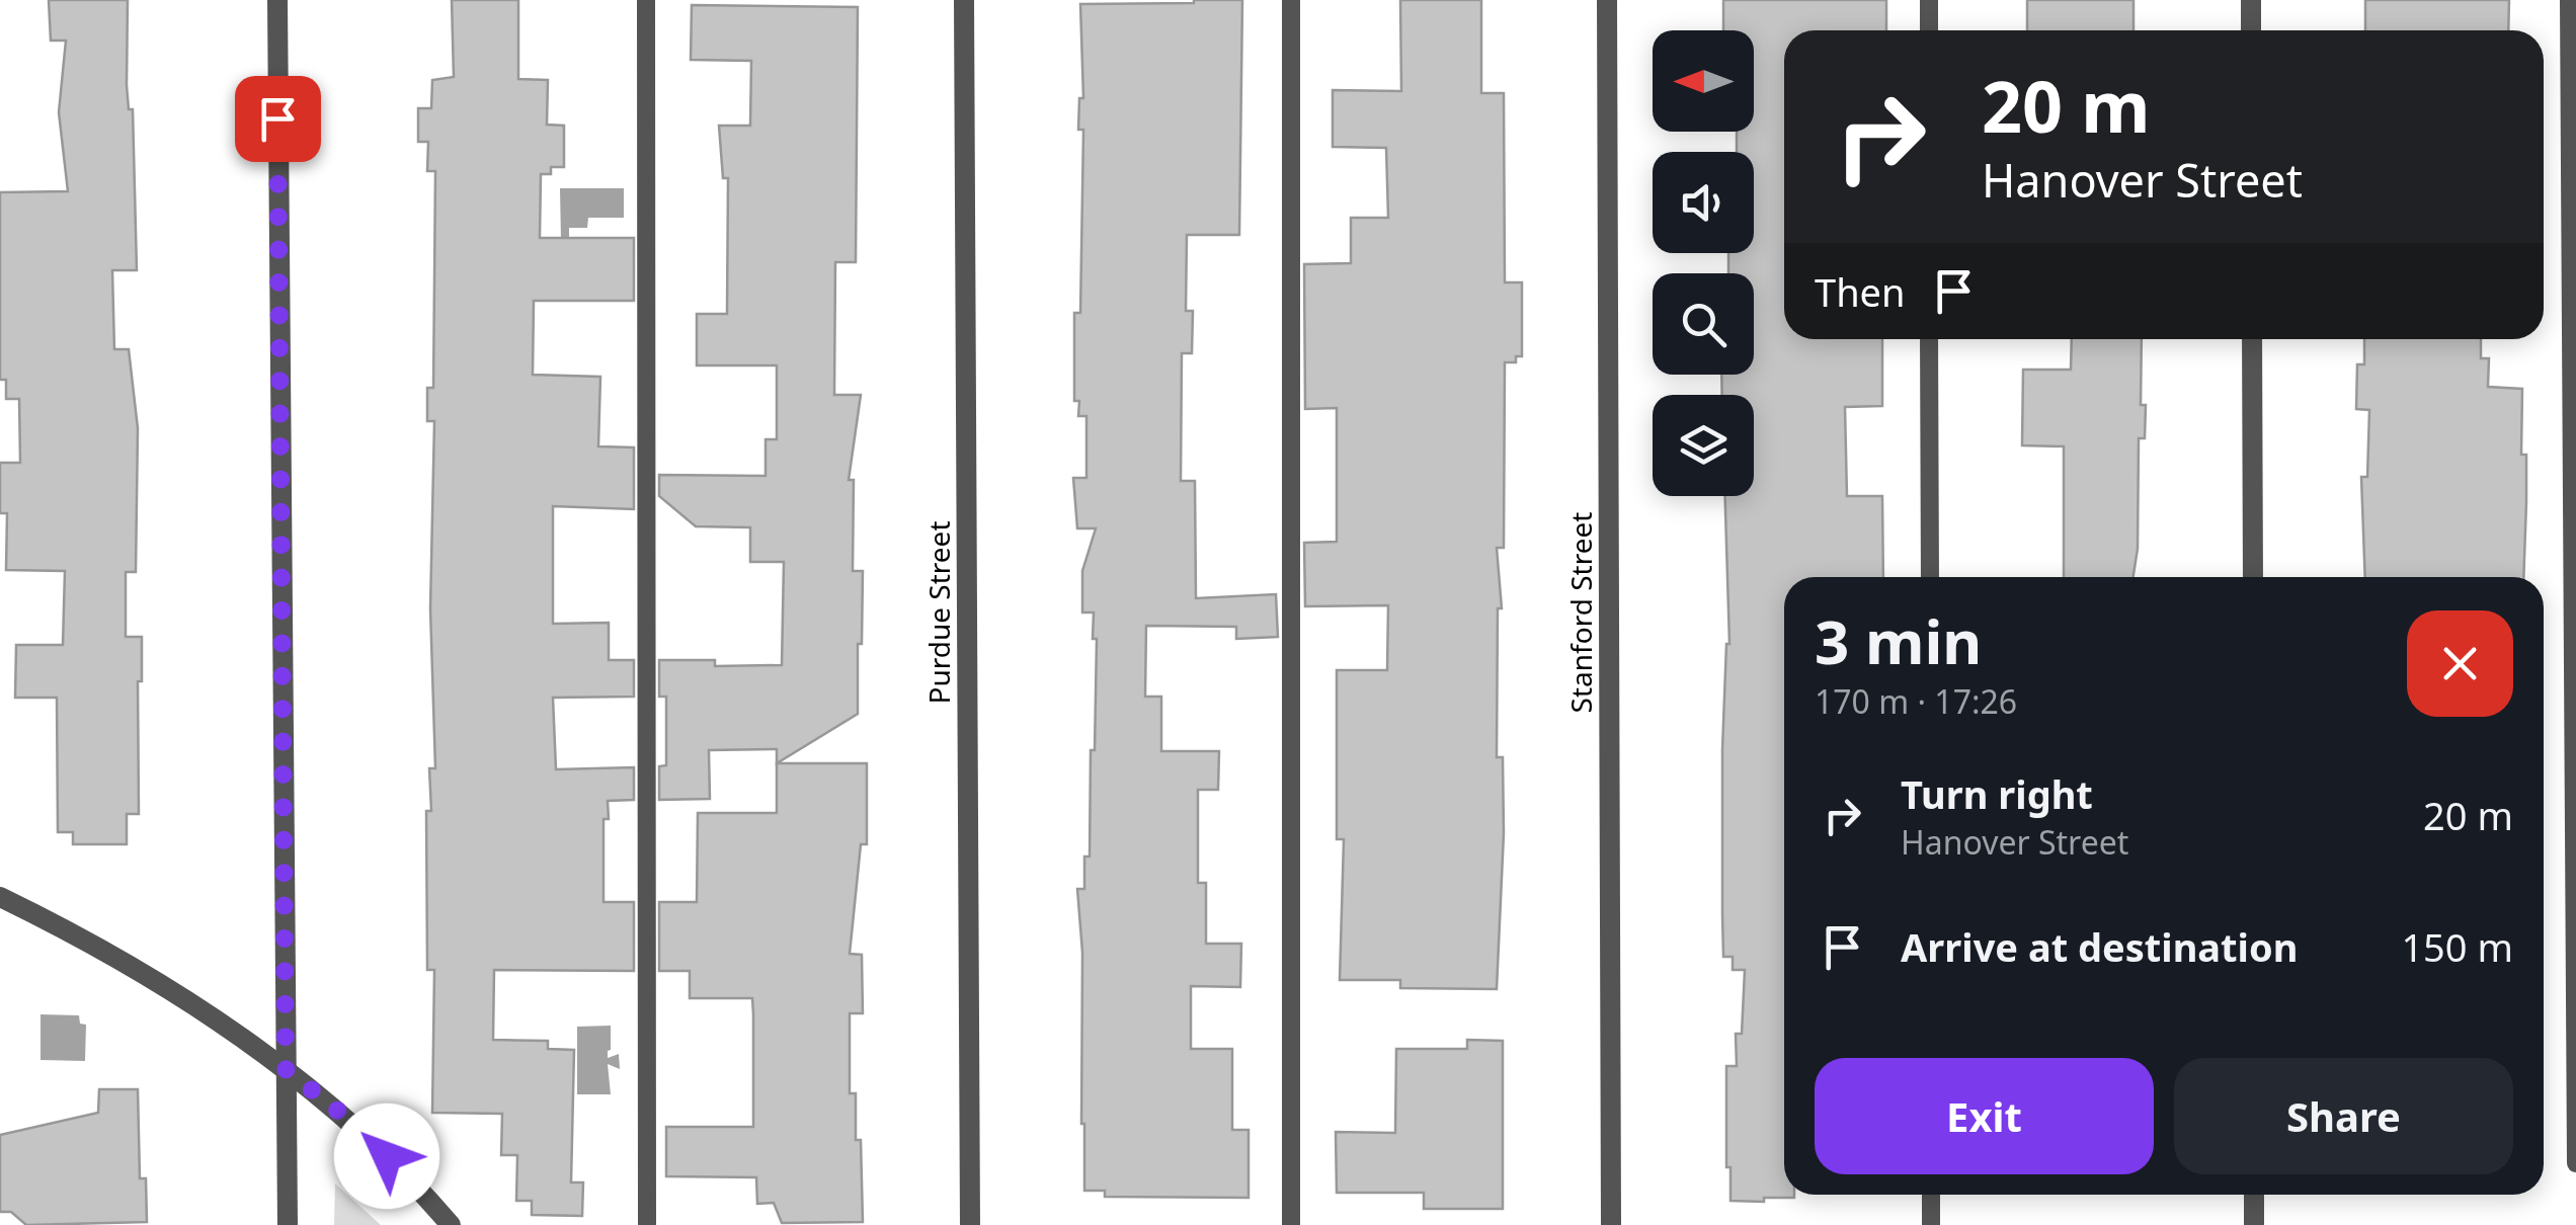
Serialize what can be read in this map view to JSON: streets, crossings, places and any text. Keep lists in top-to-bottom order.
{
  "streets": {
    "street": ["Purdue Street", "Stanford Street"]
  },
  "north": "left",
  "page": {
    "turn": ["20 m", "Hanover Street"],
    "then": "Then",
    "heading": ["3 min", "170 m · 17:26"],
    "list": [
      {
        "name": "Turn right",
        "note": "Hanover Street",
        "value": "20 m"
      },
      {
        "name": "Arrive at destination",
        "value": "150 m"
      }
    ],
    "buttons": ["Exit", "Share"]
  }
}
